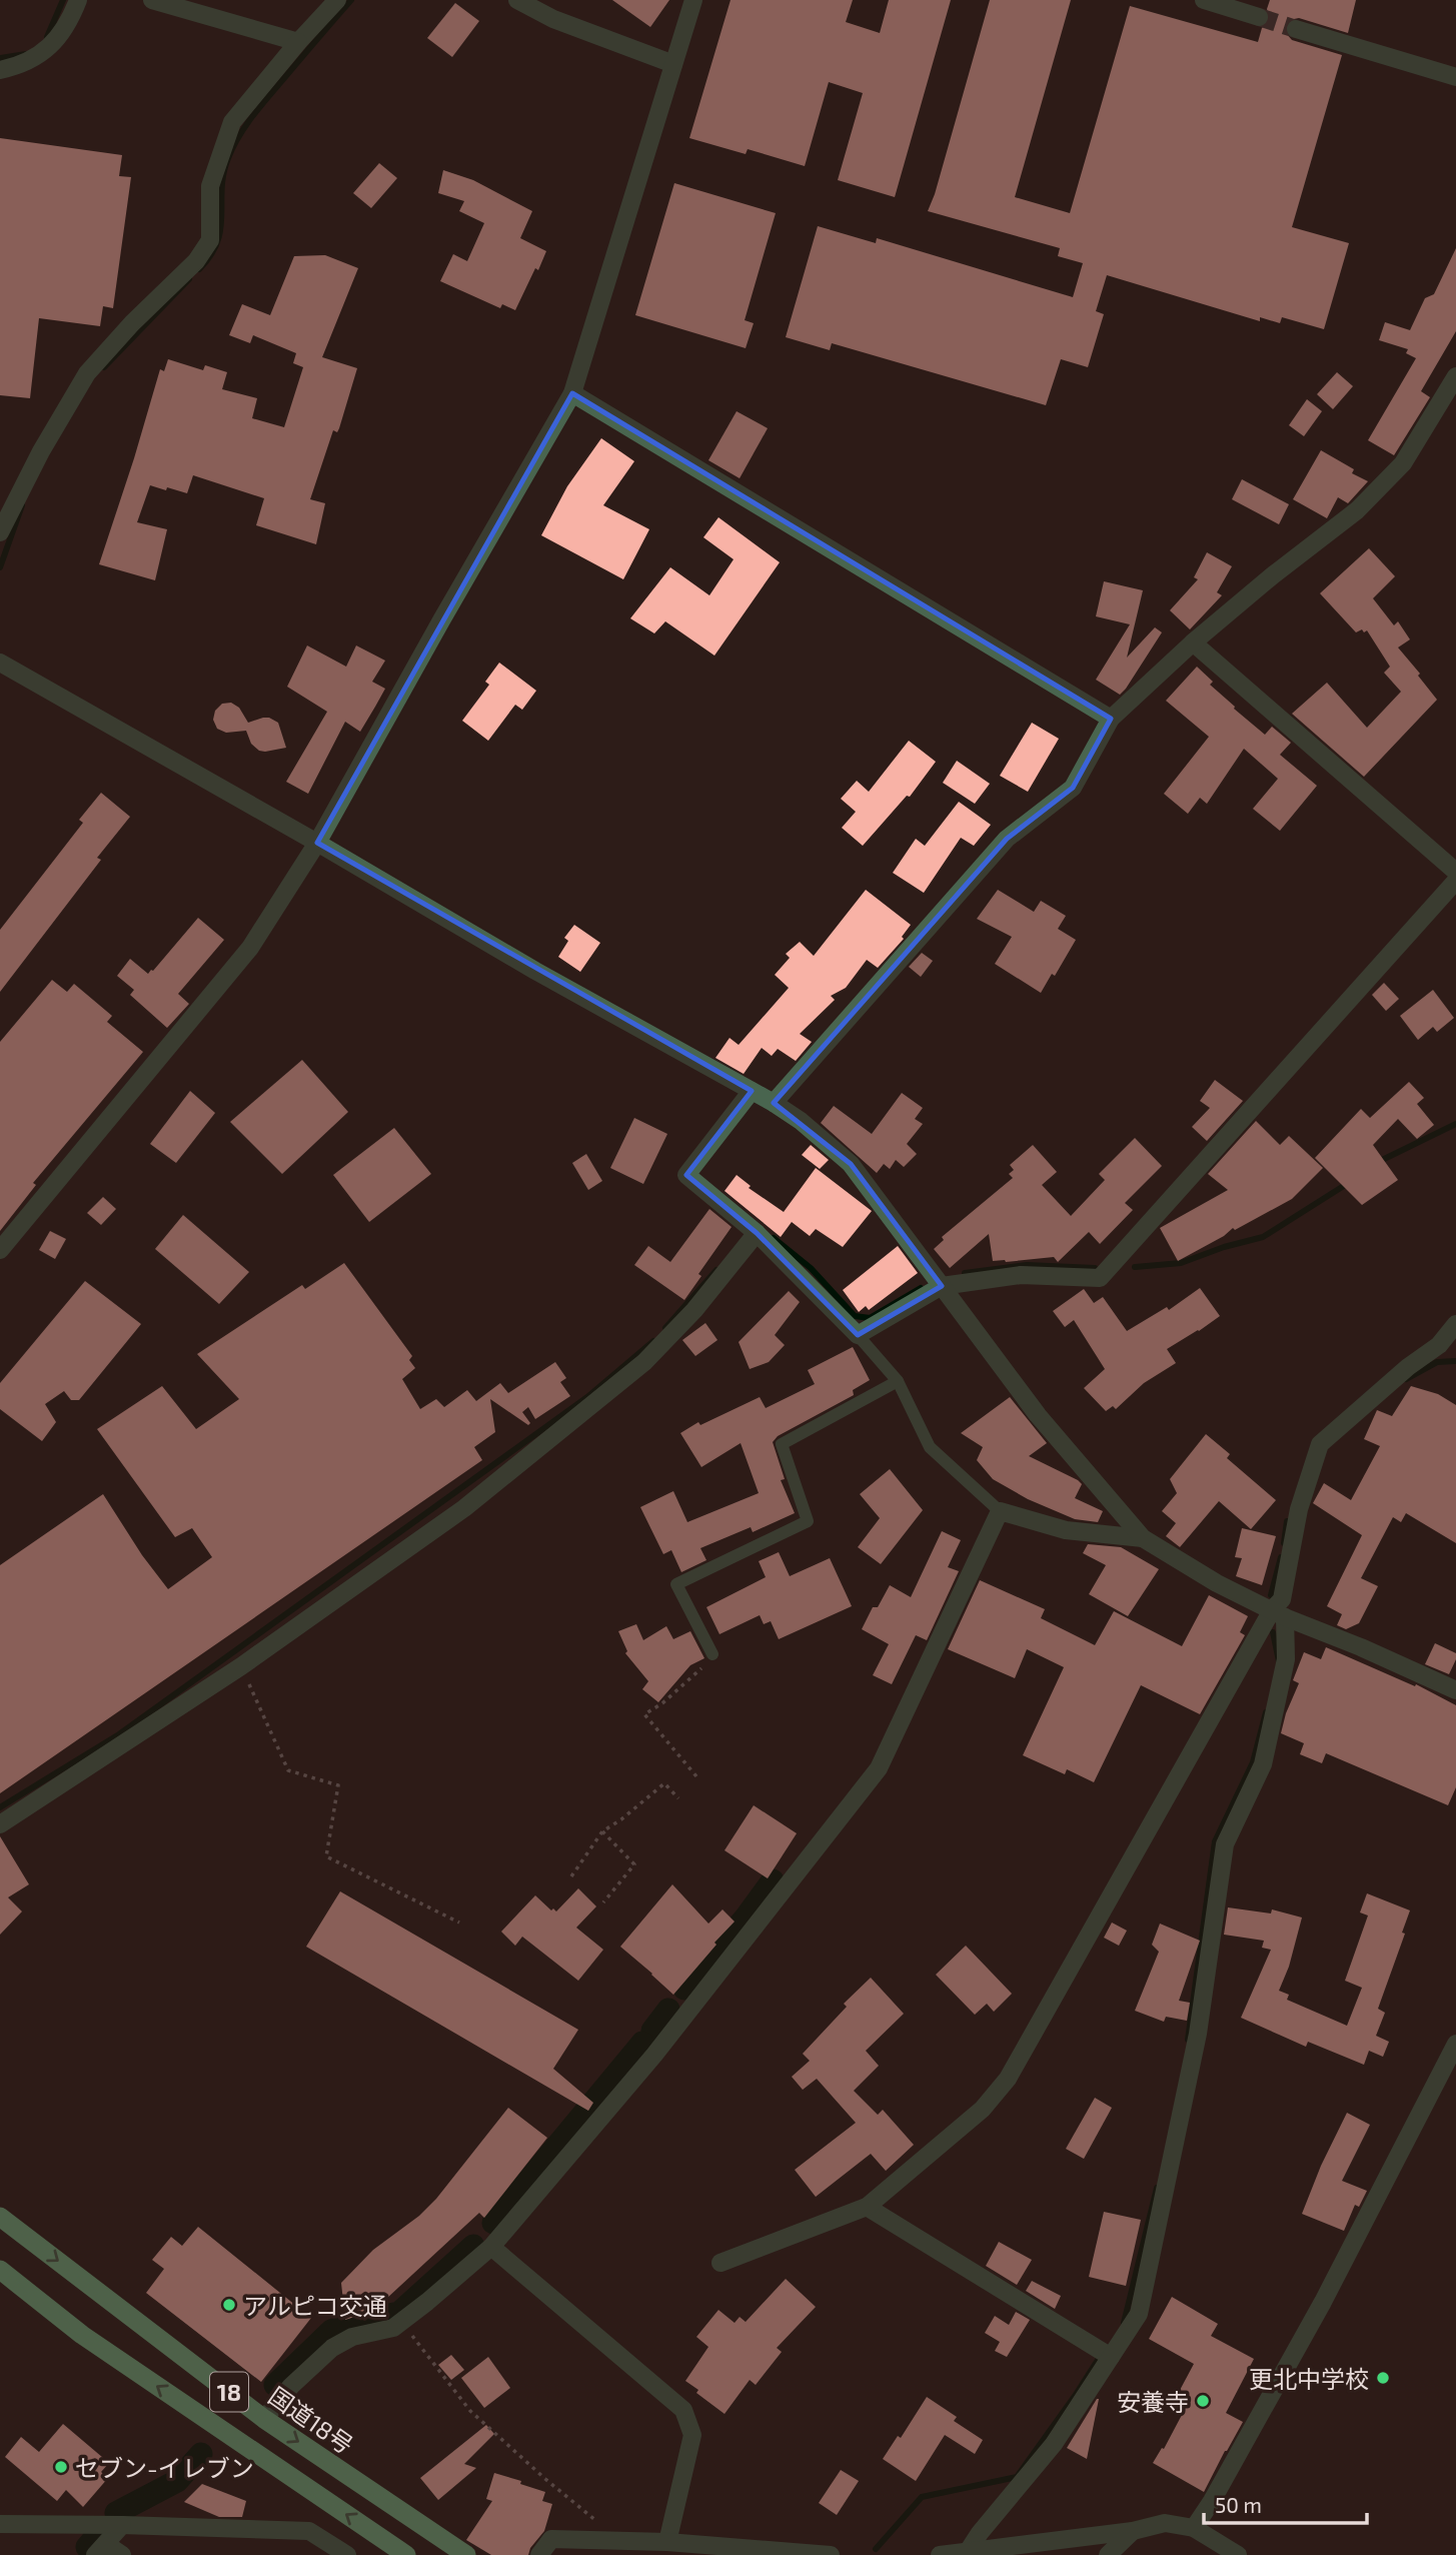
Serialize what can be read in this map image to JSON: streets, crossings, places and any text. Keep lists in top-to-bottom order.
{
  "streets": {
    "highway": ["18", "国道18号"]
  },
  "places": [
    "アルピコ交通",
    "更北中学校",
    "安養寺",
    "セブン-イレブン"
  ],
  "scale_bar": "50 m"
}
